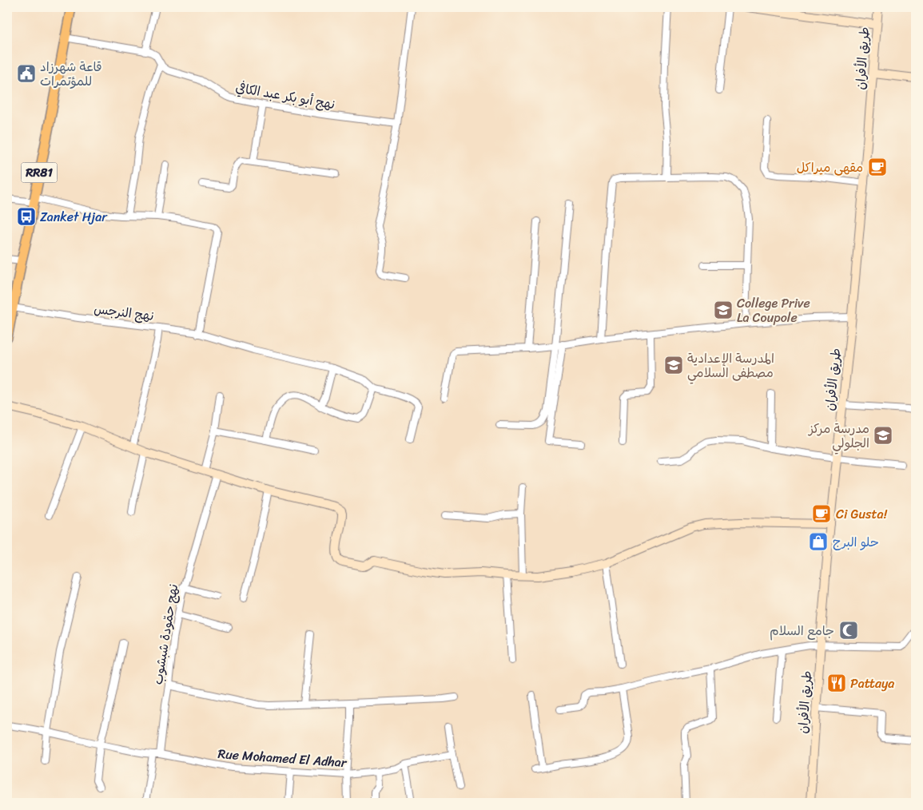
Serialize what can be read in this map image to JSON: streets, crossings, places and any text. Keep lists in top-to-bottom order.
{
  "streets": {
    "main road": ["RR81"],
    "street": [
      "طريق الأفران",
      "نهج أبو بكر عبد الكافي",
      "نهج النرجس",
      "نهج حمّودة شبشوب",
      "Rue Mohamed El Adhar"
    ]
  },
  "crossings": [
    ["نهج أبو بكر عبد الكافي", "RR81"],
    ["RR81", "نهج النرجس"],
    ["نهج حمّودة شبشوب", "Rue Mohamed El Adhar"]
  ],
  "places": {
    "public building": ["قاعة شهرزاد للمؤتمرات"],
    "cafe": ["مقهى ميراكل", "Ci Gusta!"],
    "bus stop": ["Zanket Hjar"],
    "school or university": ["College Prive La Coupole", "المدرسة الإعدادية مصطفى السلامي", "مدرسة مركز الجلولي"],
    "shop": ["حلو البرج"],
    "mosque": ["جامع السلام"],
    "restaurant": ["Pattaya"]
  }
}
